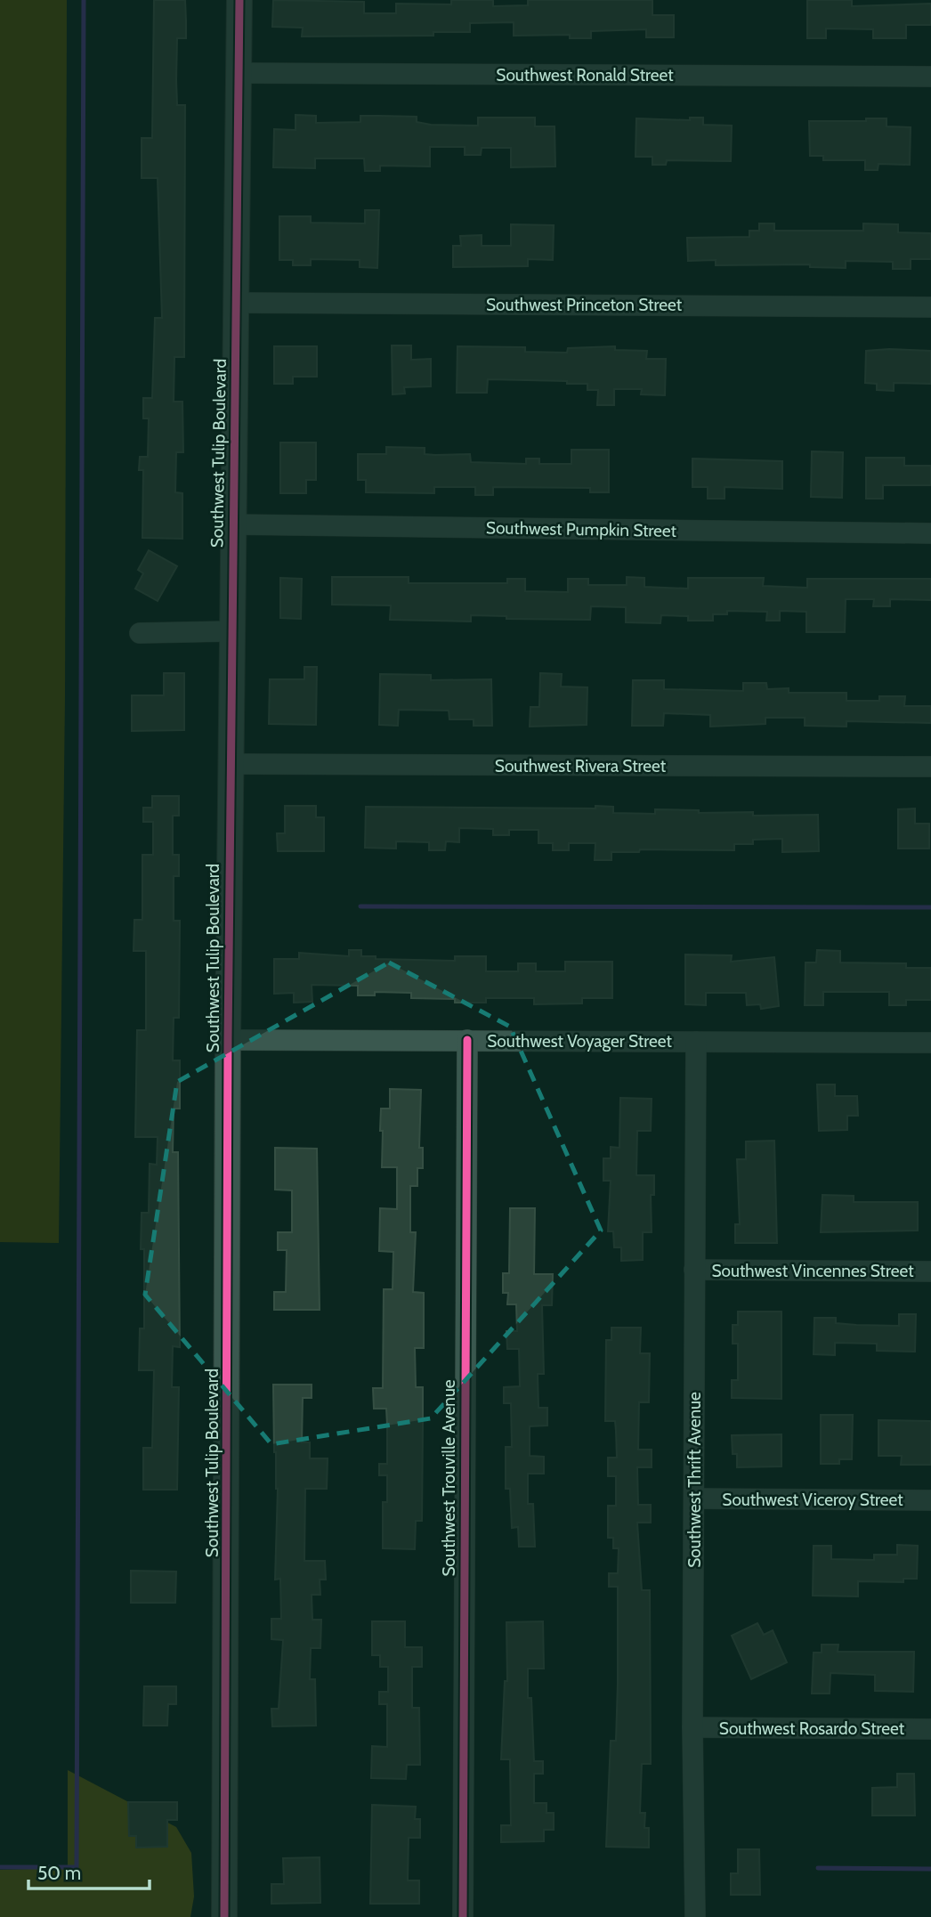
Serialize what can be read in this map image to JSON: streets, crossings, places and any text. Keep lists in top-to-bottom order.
{
  "streets": {
    "street": [
      "Southwest Ronald Street",
      "Southwest Princeton Street",
      "Southwest Tulip Boulevard",
      "Southwest Pumpkin Street",
      "Southwest Rivera Street",
      "Southwest Voyager Street",
      "Southwest Vincennes Street",
      "Southwest Trouville Avenue",
      "Southwest Thrift Avenue",
      "Southwest Viceroy Street",
      "Southwest Rosardo Street"
    ]
  },
  "crossings": [
    ["Southwest Ronald Street", "Southwest Tulip Boulevard"],
    ["Southwest Princeton Street", "Southwest Tulip Boulevard"],
    ["Southwest Tulip Boulevard", "Southwest Pumpkin Street"],
    ["Southwest Tulip Boulevard", "Southwest Rivera Street"],
    ["Southwest Tulip Boulevard", "Southwest Voyager Street"],
    ["Southwest Voyager Street", "Southwest Trouville Avenue"],
    ["Southwest Voyager Street", "Southwest Thrift Avenue"],
    ["Southwest Vincennes Street", "Southwest Thrift Avenue"],
    ["Southwest Thrift Avenue", "Southwest Viceroy Street"],
    ["Southwest Thrift Avenue", "Southwest Rosardo Street"]
  ],
  "scale_bar": "50 m"
}
